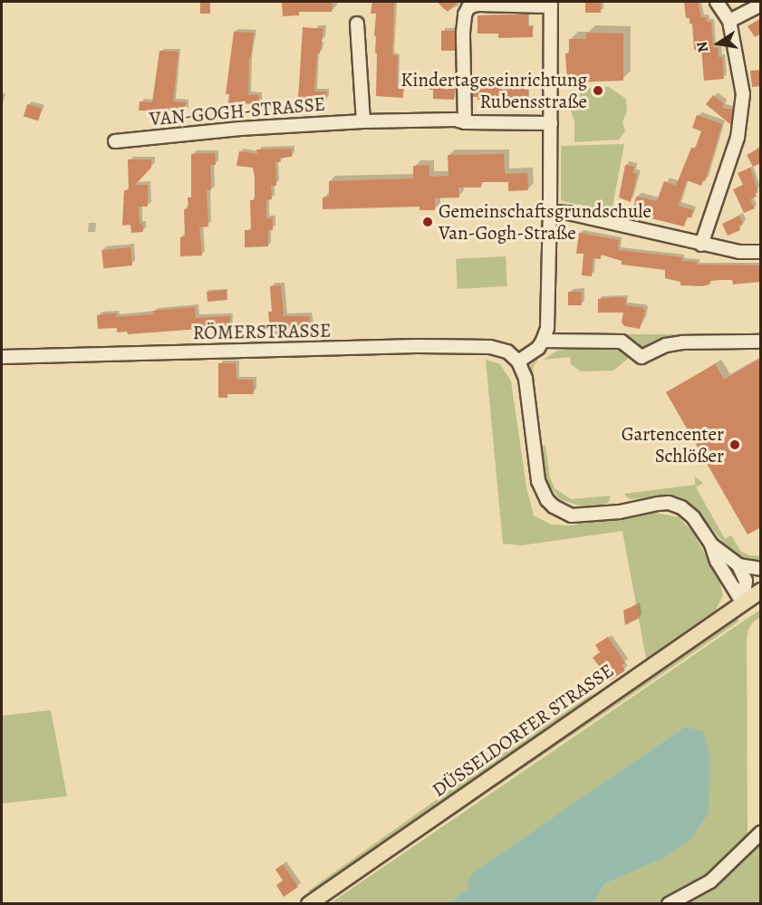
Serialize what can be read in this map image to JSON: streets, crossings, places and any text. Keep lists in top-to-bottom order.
{
  "streets": {
    "main road": ["DÜSSELDORFER STRASSE"],
    "street": ["VAN-GOGH-STRASSE", "RÖMERSTRASSE"]
  },
  "places": ["Kindertageseinrichtung Rubensstraße", "Gemeinschaftsgrundschule Van-Gogh-Straße", "Gartencenter Schlößer"],
  "north": "left"
}
